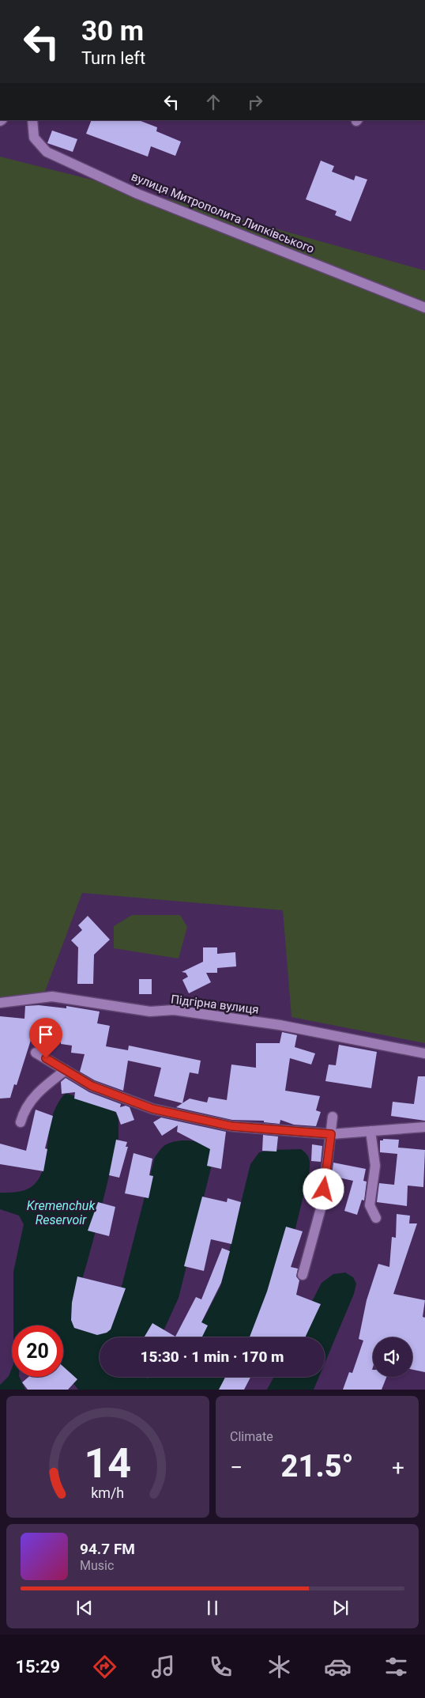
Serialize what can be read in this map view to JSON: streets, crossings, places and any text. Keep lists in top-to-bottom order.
{
  "streets": {
    "street": ["вулиця Митрополита Липківського", "Підгірна вулиця"]
  },
  "water": ["Kremenchuk Reservoir"],
  "page": {
    "turn": ["30 m", "Turn left"],
    "limit": "20",
    "trip": "15:30 · 1 min · 170 m",
    "tile": "Climate",
    "heat": ["−", "21.5°", "+"],
    "song": ["94.7 FM", "Music"],
    "tabs": "15:29",
    "gauge": ["14", "km/h"]
  }
}
